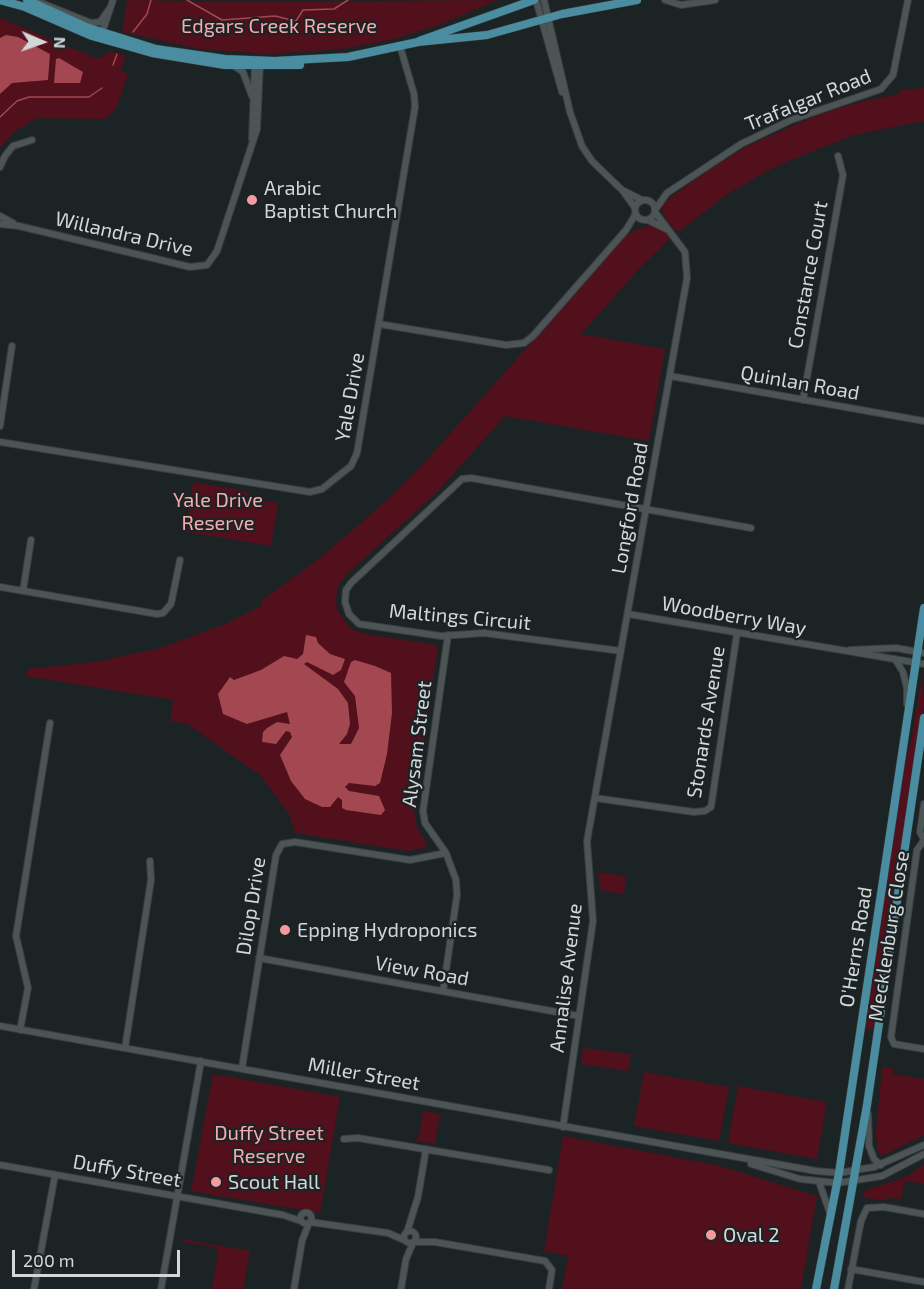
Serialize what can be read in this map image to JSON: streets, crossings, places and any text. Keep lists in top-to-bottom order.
{
  "streets": {
    "main road": ["O'Herns Road"],
    "street": [
      "Trafalgar Road",
      "Willandra Drive",
      "Constance Court",
      "Quinlan Road",
      "Yale Drive",
      "Longford Road",
      "Woodberry Way",
      "Maltings Circuit",
      "Stonards Avenue",
      "Alysam Street",
      "Dilop Drive",
      "Mecklenburg Close",
      "View Road",
      "Annalise Avenue",
      "Miller Street",
      "Duffy Street"
    ]
  },
  "crossings": [
    ["Trafalgar Road", "Longford Road"],
    ["Constance Court", "Quinlan Road"],
    ["Quinlan Road", "Longford Road"],
    ["Longford Road", "Woodberry Way"],
    ["Longford Road", "Maltings Circuit"],
    ["Longford Road", "Stonards Avenue"],
    ["Longford Road", "Annalise Avenue"],
    ["Woodberry Way", "Stonards Avenue"],
    ["Woodberry Way", "O'Herns Road"],
    ["Maltings Circuit", "Alysam Street"],
    ["Stonards Avenue", "Annalise Avenue"],
    ["Alysam Street", "Dilop Drive"],
    ["Alysam Street", "View Road"],
    ["Dilop Drive", "View Road"],
    ["Dilop Drive", "Miller Street"],
    ["O'Herns Road", "Miller Street"],
    ["View Road", "Annalise Avenue"],
    ["Annalise Avenue", "Miller Street"]
  ],
  "parks": ["Edgars Creek Reserve", "Yale Drive Reserve", "Duffy Street Reserve"],
  "places": [
    "Arabic Baptist Church",
    "Epping Hydroponics",
    "Scout Hall",
    "Oval 2"
  ],
  "scale_bar": "200 m",
  "north": "right"
}
